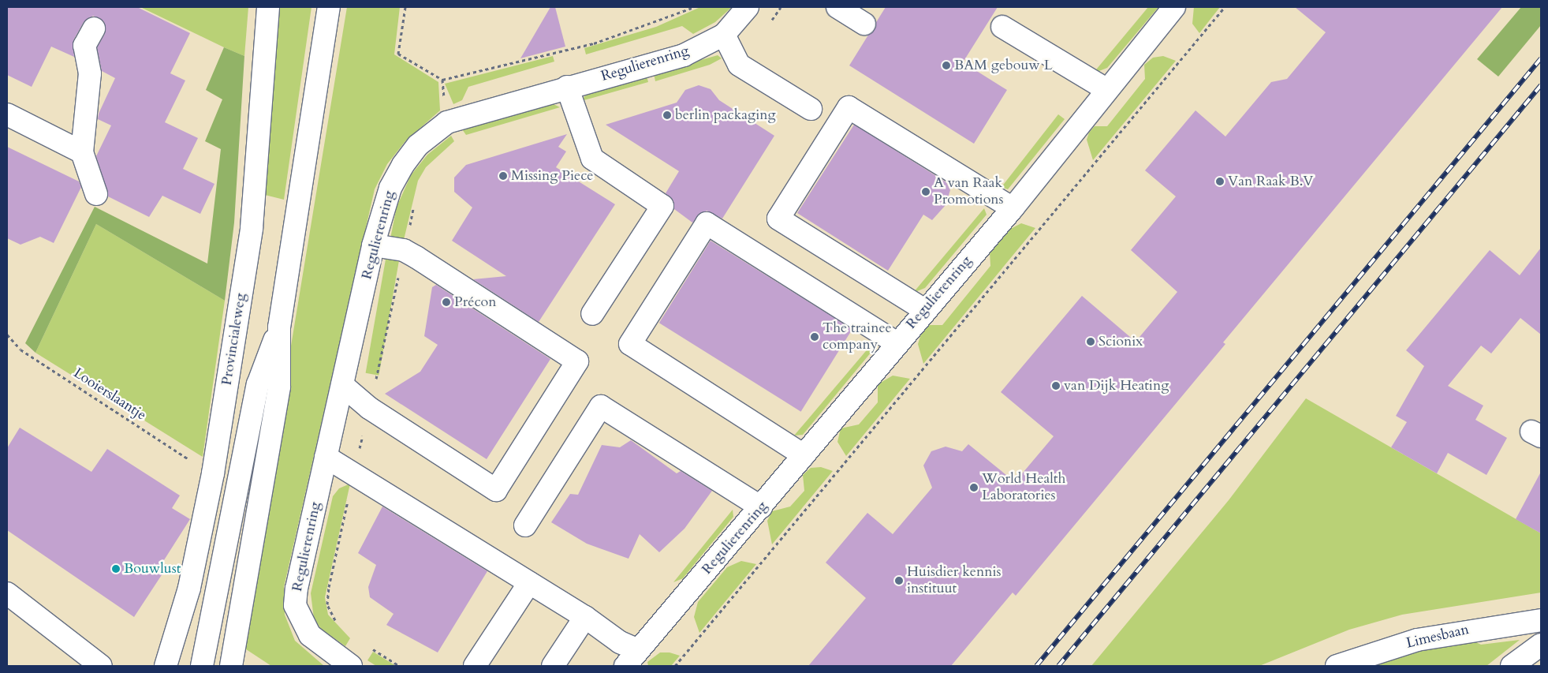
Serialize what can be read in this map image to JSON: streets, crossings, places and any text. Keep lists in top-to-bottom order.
{
  "streets": {
    "street": ["Regulierenring", "Provincialeweg", "Limesbaan"],
    "path": ["Looierslaantje"]
  },
  "places": [
    "BAM gebouw L",
    "berlin packaging",
    "Missing Piece",
    "Van Raak B.V",
    "A van Raak Promotions",
    "Précon",
    "The trainee company",
    "Scionix",
    "van Dijk Heating",
    "World Health Laboratories",
    "Bouwlust",
    "Huisdier kennis instituut"
  ]
}
